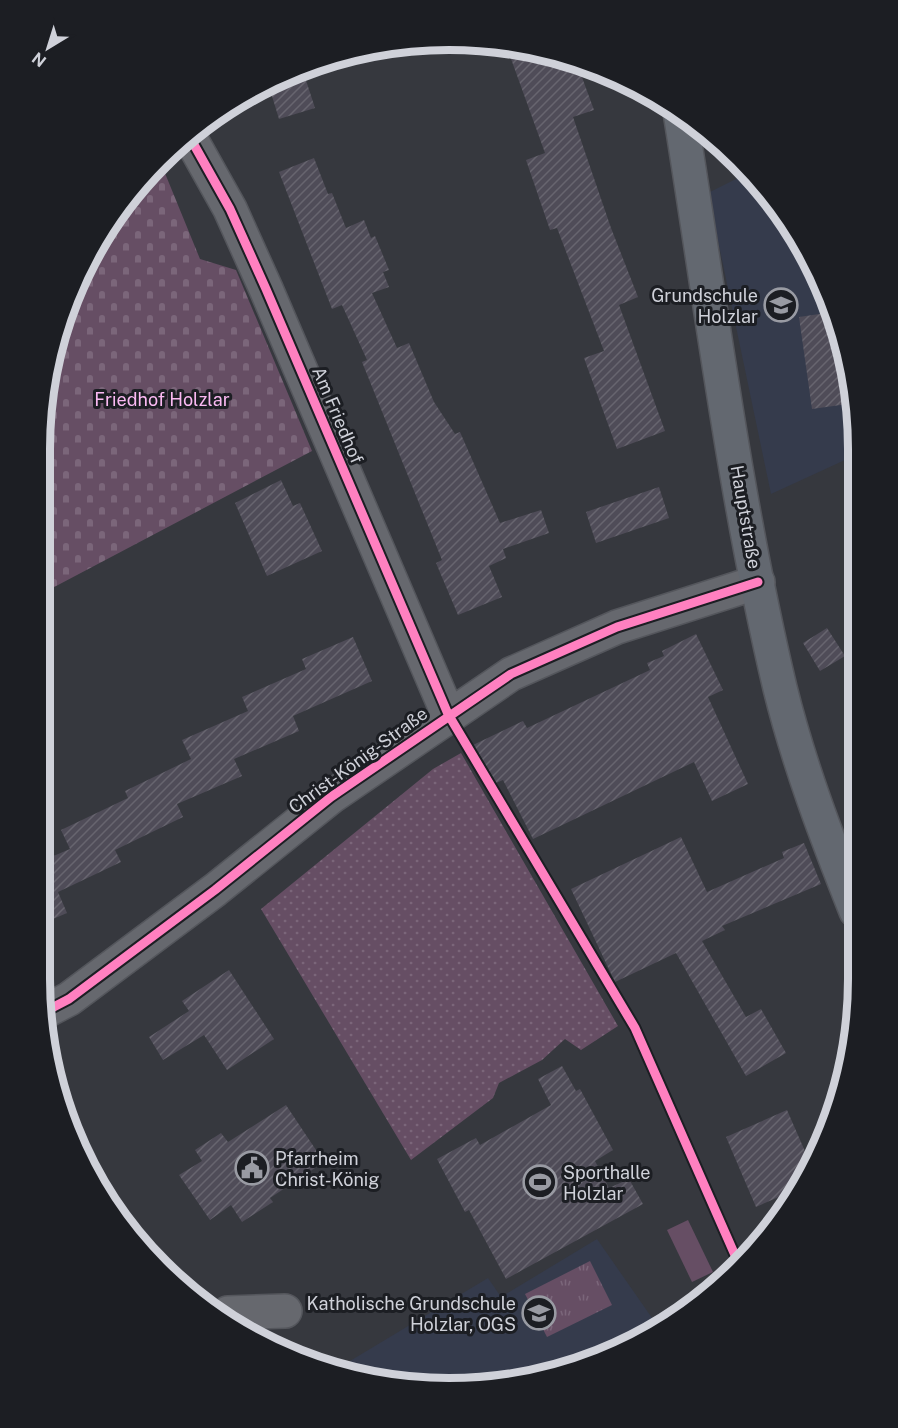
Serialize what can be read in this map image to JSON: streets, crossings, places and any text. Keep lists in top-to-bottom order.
{
  "streets": {
    "main road": ["Hauptstraße"],
    "street": ["Am Friedhof", "Christ-König-Straße"]
  },
  "crossings": [
    ["Am Friedhof", "Christ-König-Straße"],
    ["Hauptstraße", "Christ-König-Straße"]
  ],
  "parks": ["Friedhof Holzlar"],
  "places": {
    "school or university": ["Grundschule Holzlar", "Katholische Grundschule Holzlar, OGS"],
    "public building": ["Pfarrheim Christ-König"],
    "sports": ["Sporthalle Holzlar"]
  },
  "north": "bottom left"
}
